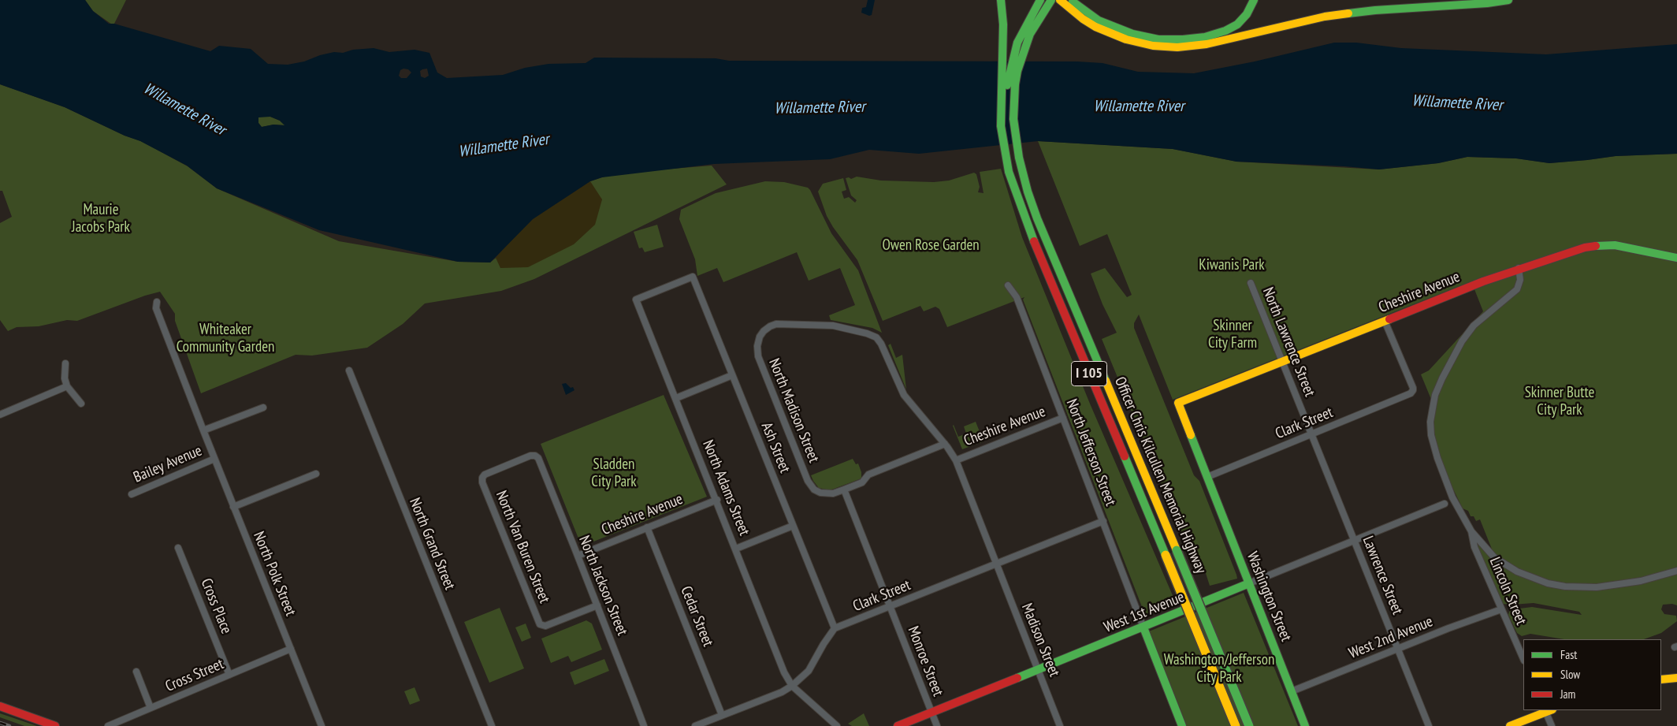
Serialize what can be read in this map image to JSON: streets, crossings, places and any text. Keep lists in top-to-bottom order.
{
  "streets": {
    "main road": [
      "Cheshire Avenue",
      "I 105",
      "Officer Chris Kilcullen Memorial Highway",
      "Washington Street",
      "West 1st Avenue"
    ],
    "street": [
      "North Lawrence Street",
      "North Madison Street",
      "Clark Street",
      "Ash Street",
      "North Jefferson Street",
      "Bailey Avenue",
      "North Adams Street",
      "North Grand Street",
      "North Van Buren Street",
      "North Polk Street",
      "Lawrence Street",
      "North Jackson Street",
      "Lincoln Street",
      "Cross Place",
      "Cedar Street",
      "West 2nd Avenue",
      "Madison Street",
      "Monroe Street",
      "Cross Street"
    ]
  },
  "crossings": [
    ["Cheshire Avenue", "North Lawrence Street"],
    ["Cheshire Avenue", "North Madison Street"],
    ["Cheshire Avenue", "Clark Street"],
    ["Cheshire Avenue", "North Jefferson Street"],
    ["Cheshire Avenue", "North Adams Street"],
    ["Cheshire Avenue", "North Jackson Street"],
    ["Cheshire Avenue", "Washington Street"],
    ["Cheshire Avenue", "Cedar Street"],
    ["Cheshire Avenue", "Monroe Street"],
    ["North Lawrence Street", "Clark Street"],
    ["North Lawrence Street", "Lawrence Street"],
    ["I 105", "Officer Chris Kilcullen Memorial Highway"],
    ["North Madison Street", "Clark Street"],
    ["North Madison Street", "Madison Street"],
    ["Clark Street", "Ash Street"],
    ["Clark Street", "North Jefferson Street"],
    ["Clark Street", "Lawrence Street"],
    ["Clark Street", "Washington Street"],
    ["Clark Street", "Madison Street"],
    ["Clark Street", "Monroe Street"],
    ["Ash Street", "North Adams Street"],
    ["North Jefferson Street", "West 1st Avenue"],
    ["Bailey Avenue", "North Polk Street"],
    ["North Van Buren Street", "North Jackson Street"],
    ["North Polk Street", "Cross Street"],
    ["Lawrence Street", "West 1st Avenue"],
    ["Lawrence Street", "West 2nd Avenue"],
    ["Lincoln Street", "West 2nd Avenue"],
    ["Washington Street", "West 1st Avenue"],
    ["Washington Street", "West 2nd Avenue"],
    ["Cross Place", "Cross Street"],
    ["West 1st Avenue", "Madison Street"],
    ["West 1st Avenue", "Monroe Street"]
  ],
  "water": ["Willamette River"],
  "parks": [
    "Maurie Jacobs Park",
    "Owen Rose Garden",
    "Kiwanis Park",
    "Skinner City Farm",
    "Whiteaker Community Garden",
    "Skinner Butte City Park",
    "Sladden City Park",
    "Washington/Jefferson City Park"
  ],
  "legend": ["Fast", "Slow", "Jam"]
}
